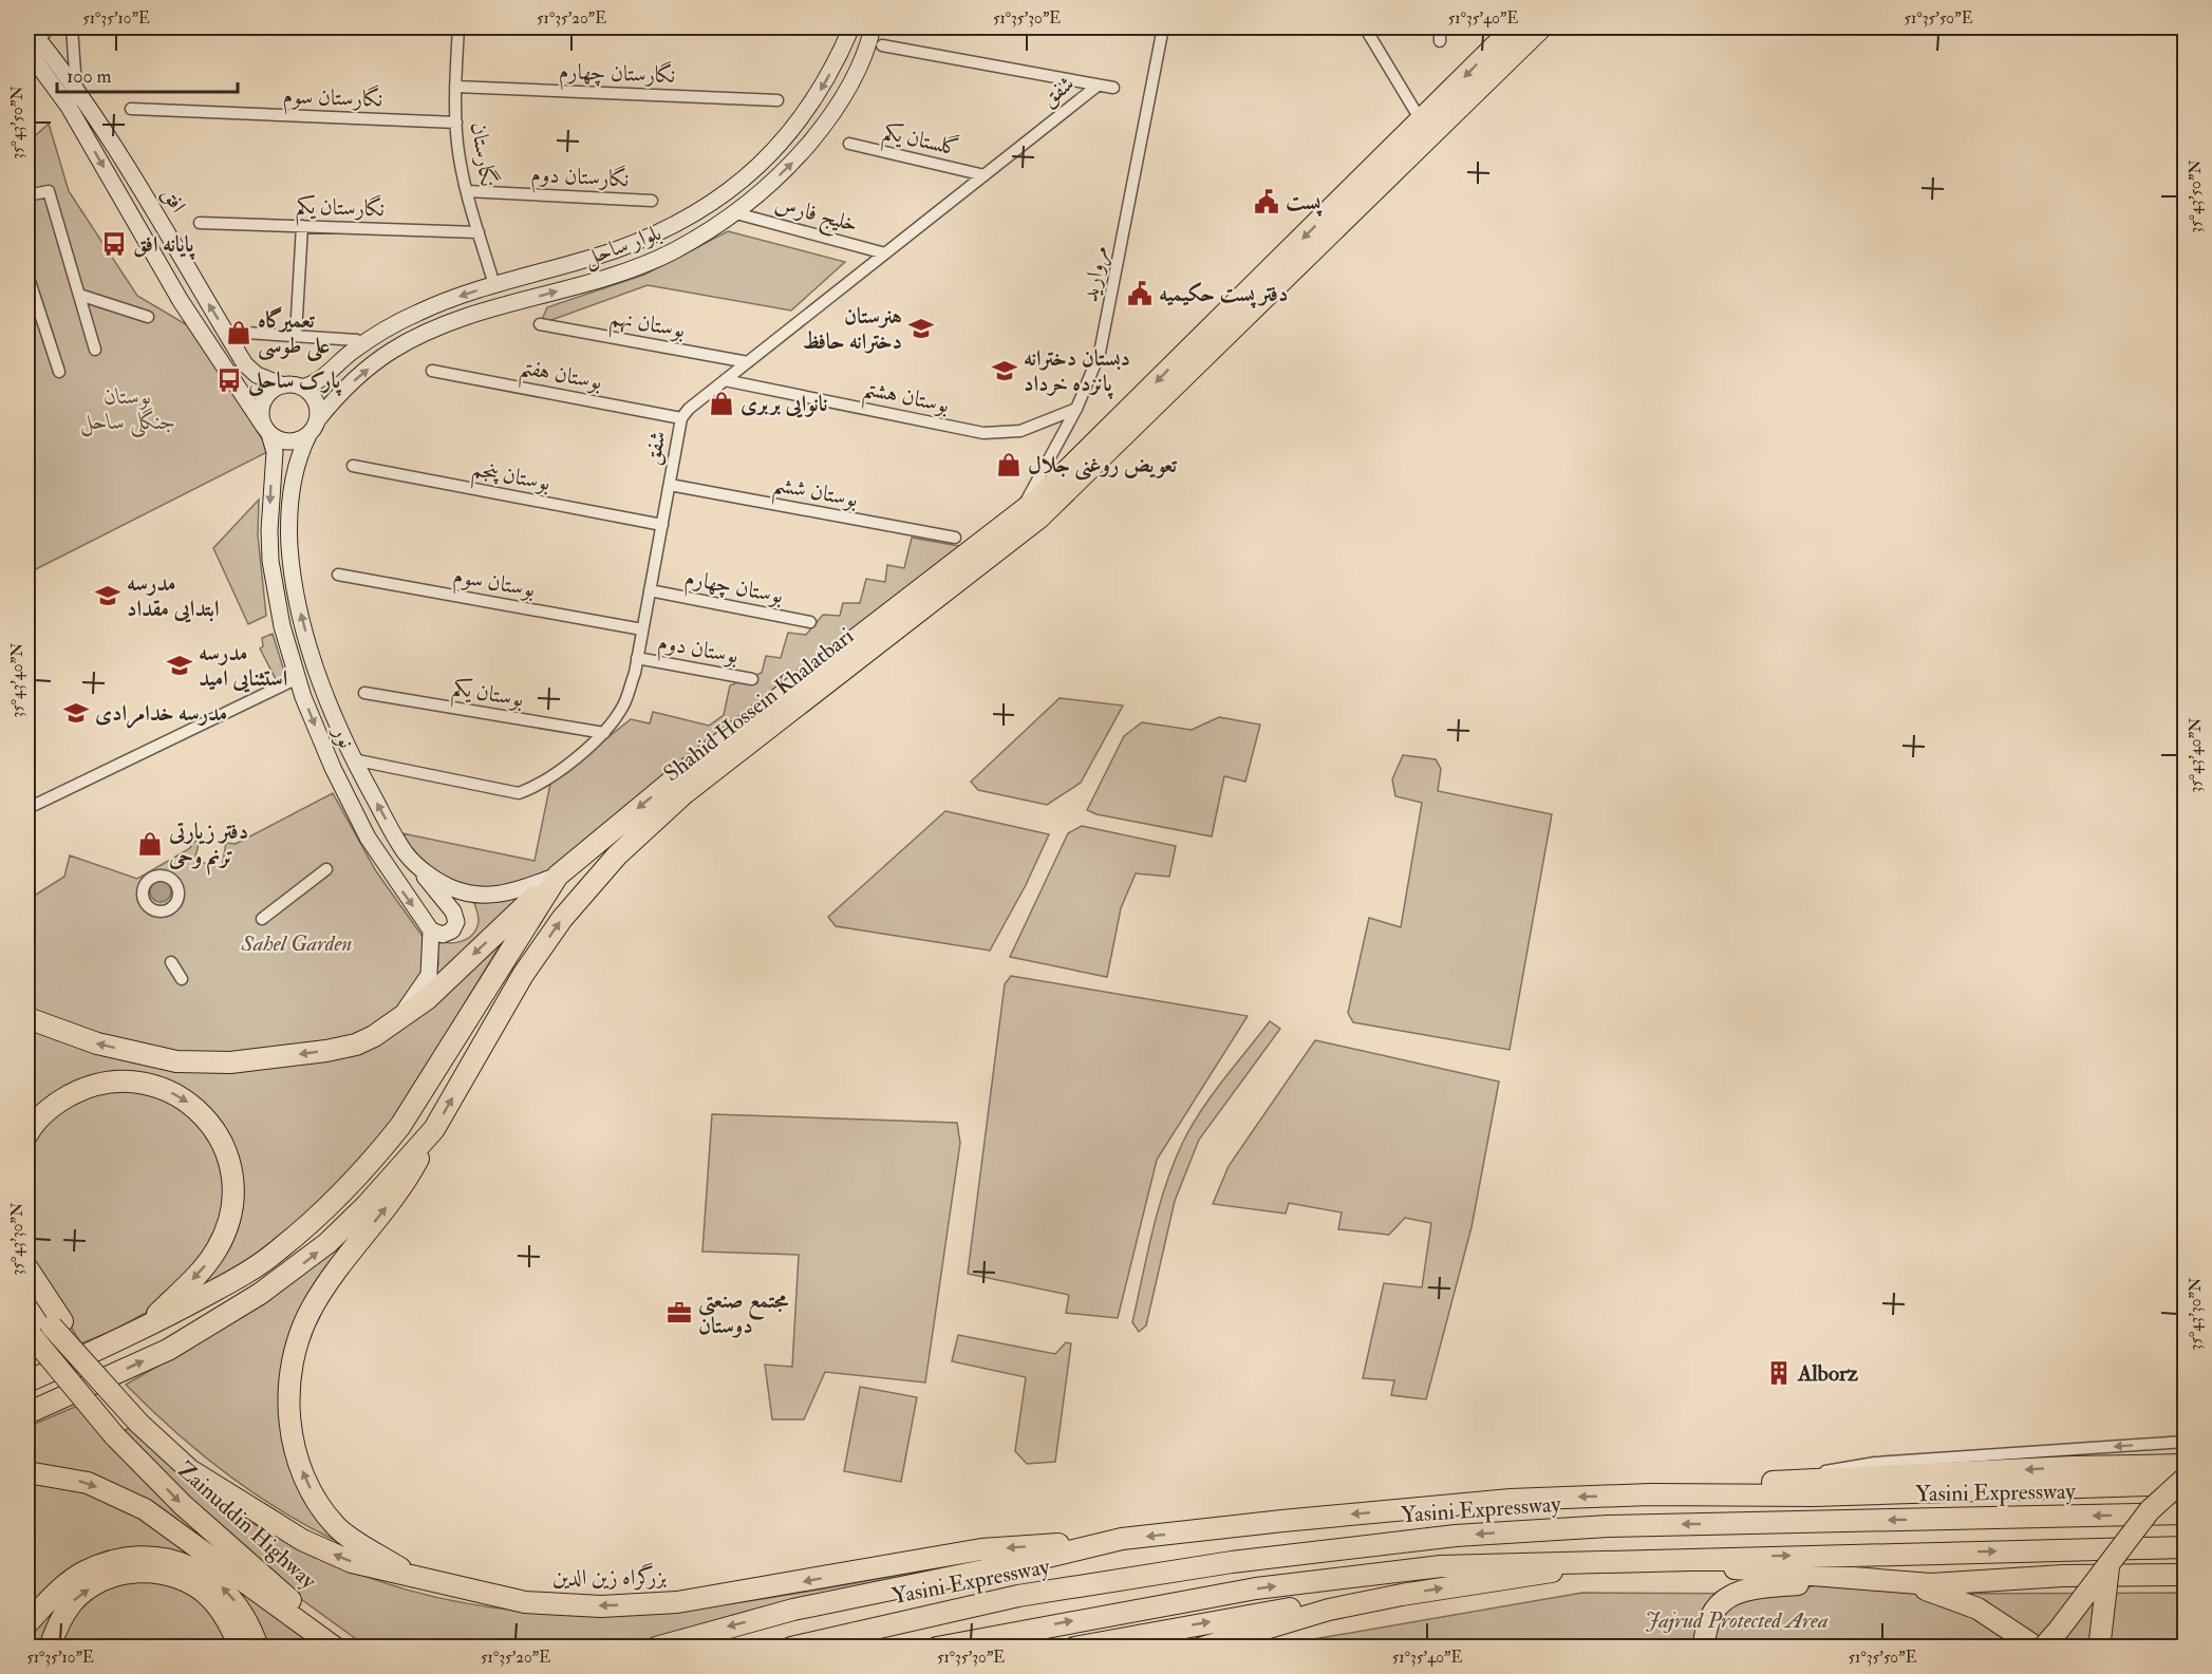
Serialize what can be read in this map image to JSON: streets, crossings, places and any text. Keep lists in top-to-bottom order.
{
  "streets": {
    "highway": [
      "Shahid Hossein Khalatbari",
      "Yasini Expressway",
      "Zainuddin Highway",
      "بزرگراه زین الدین"
    ],
    "main road": ["افق", "بلوار ساحل", "نور"],
    "street": [
      "نگارستان چهارم",
      "شفق",
      "نگارستان سوم",
      "گلستان یکم",
      "نگارستان",
      "نگارستان دوم",
      "نگارستان یکم",
      "خلیج فارس",
      "مروارید",
      "بوستان نهم",
      "بوستان هفتم",
      "بوستان هشتم",
      "بوستان پنجم",
      "بوستان ششم",
      "بوستان سوم",
      "بوستان چهارم",
      "بوستان دوم",
      "بوستان یکم"
    ]
  },
  "crossings": [
    ["نگارستان چهارم", "نگارستان"],
    ["شفق", "گلستان یکم"],
    ["شفق", "خلیج فارس"],
    ["شفق", "بوستان نهم"],
    ["شفق", "بوستان هفتم"],
    ["شفق", "بوستان هشتم"],
    ["شفق", "بوستان پنجم"],
    ["شفق", "بوستان ششم"],
    ["شفق", "بوستان سوم"],
    ["شفق", "بوستان چهارم"],
    ["شفق", "بوستان دوم"],
    ["شفق", "بوستان یکم"],
    ["شفق", "نور"],
    ["نگارستان سوم", "نگارستان"],
    ["نگارستان", "نگارستان دوم"],
    ["نگارستان", "نگارستان یکم"],
    ["نگارستان", "بلوار ساحل"],
    ["افق", "بلوار ساحل"],
    ["افق", "نور"],
    ["خلیج فارس", "بلوار ساحل"],
    ["بلوار ساحل", "نور"],
    ["مروارید", "بوستان هشتم"],
    ["مروارید", "Shahid Hossein Khalatbari"],
    ["Shahid Hossein Khalatbari", "نور"]
  ],
  "parks": ["بوستان جنگلی ساحل", "Sahel Garden", "Jajrud Protected Area"],
  "places": {
    "public building": ["پست", "دفتر پست حکیمیه"],
    "bus stop": ["پایانه افق", "پارک ساحلی"],
    "school or university": [
      "هنرستان دخترانه حافظ",
      "دبستان دخترانه پانزده خرداد",
      "مدرسه ابتدایی مقداد",
      "مدرسه استثنایی امید",
      "مدرسه خدامرادی"
    ],
    "shop": [
      "تعمیرگاه علی طوسی",
      "نانوایی بربری",
      "تعویض روغنی جلال",
      "دفتر زیارتی ترنم وحی"
    ],
    "office": ["مجتمع صنعتی دوستان"],
    "building": ["Alborz"]
  },
  "scale_bar": "100 m",
  "coordinates": [
    "51°35'10\"E",
    "51°35'20\"E",
    "51°35'30\"E",
    "51°35'40\"E",
    "51°35'50\"E",
    "35°43'50\"N",
    "35°43'40\"N",
    "35°43'30\"N"
  ]
}
